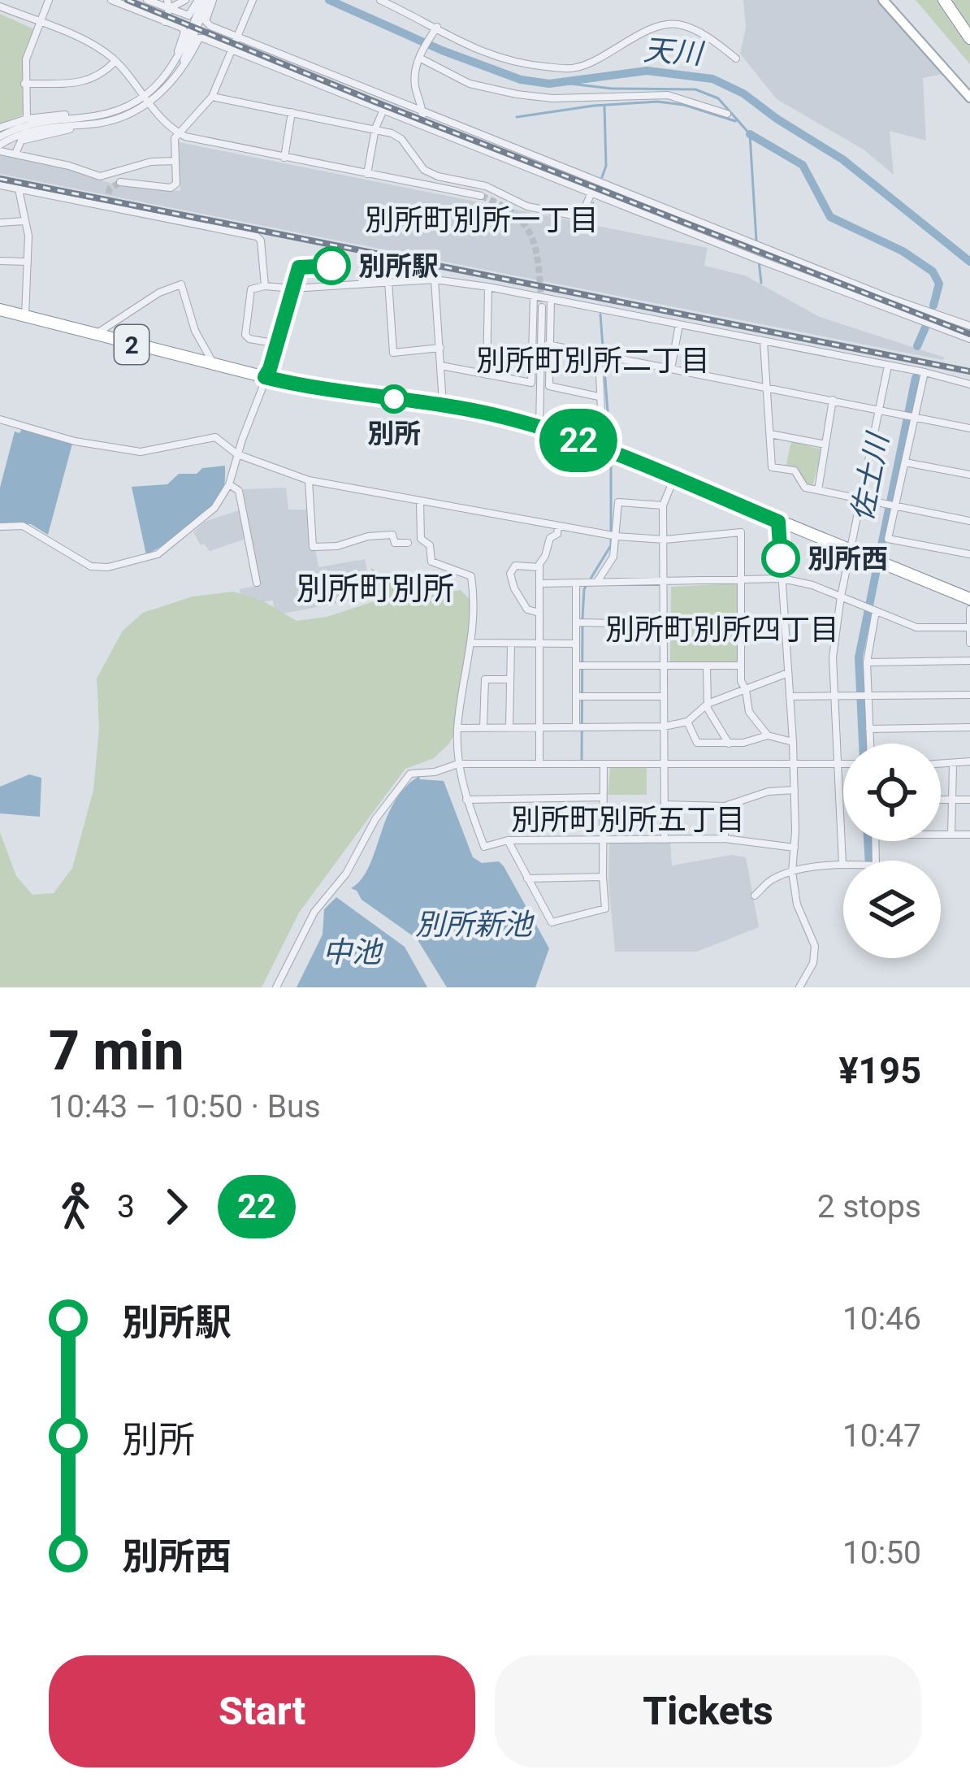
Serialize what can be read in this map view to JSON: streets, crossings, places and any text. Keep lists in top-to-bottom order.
{
  "streets": {
    "highway": ["2"]
  },
  "districts": [
    "別所町別所一丁目",
    "別所町別所二丁目",
    "別所町別所",
    "別所町別所四丁目",
    "別所町別所五丁目"
  ],
  "water": [
    "天川",
    "佐土川",
    "別所新池",
    "中池"
  ],
  "places": ["別所駅", "別所", "別所西"],
  "lines": ["bus line 22"],
  "page": {
    "on_map": "22",
    "heading": ["7 min", "10:43 – 10:50 · Bus", "¥195"],
    "legs": ["3", "22", "2 stops"],
    "list": [
      {
        "name": "別所駅",
        "value": "10:46"
      },
      {
        "name": "別所",
        "value": "10:47"
      },
      {
        "name": "別所西",
        "value": "10:50"
      }
    ],
    "buttons": ["Start", "Tickets"]
  }
}
